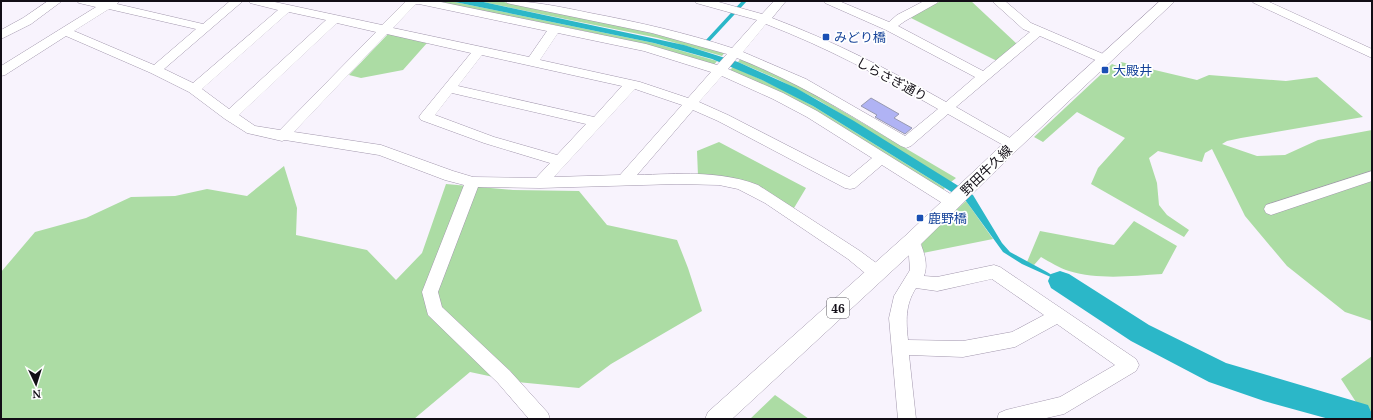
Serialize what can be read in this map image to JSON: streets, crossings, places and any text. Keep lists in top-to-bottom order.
{
  "streets": {
    "main road": ["野田牛久線", "46"],
    "street": ["しらさぎ通り"]
  },
  "crossings": [
    ["しらさぎ通り", "野田牛久線"]
  ],
  "places": {
    "transit": ["みどり橋", "大殿井", "鹿野橋"]
  },
  "north": "bottom"
}
